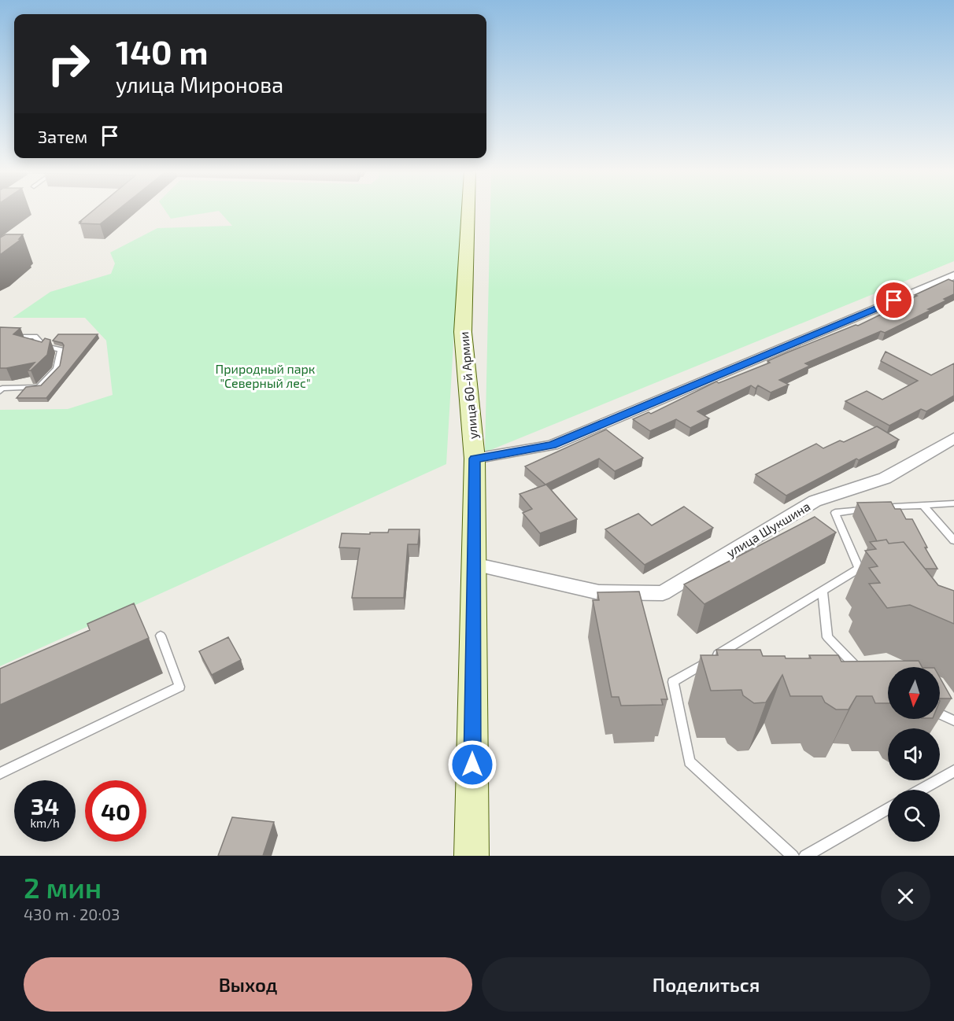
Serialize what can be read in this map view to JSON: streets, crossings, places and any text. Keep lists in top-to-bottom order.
{
  "streets": {
    "street": ["улица 60-й Армии", "улица Шукшина"]
  },
  "crossings": [
    ["улица 60-й Армии", "улица Шукшина"]
  ],
  "parks": ["Природный парк \"Северный лес\""],
  "north": "bottom",
  "page": {
    "turn": ["140 m", "улица Миронова"],
    "then": "Затем",
    "speed": "34 km/h",
    "limit": "40",
    "heading": ["2 мин", "430 m · 20:03"],
    "buttons": ["Выход", "Поделиться"]
  }
}
